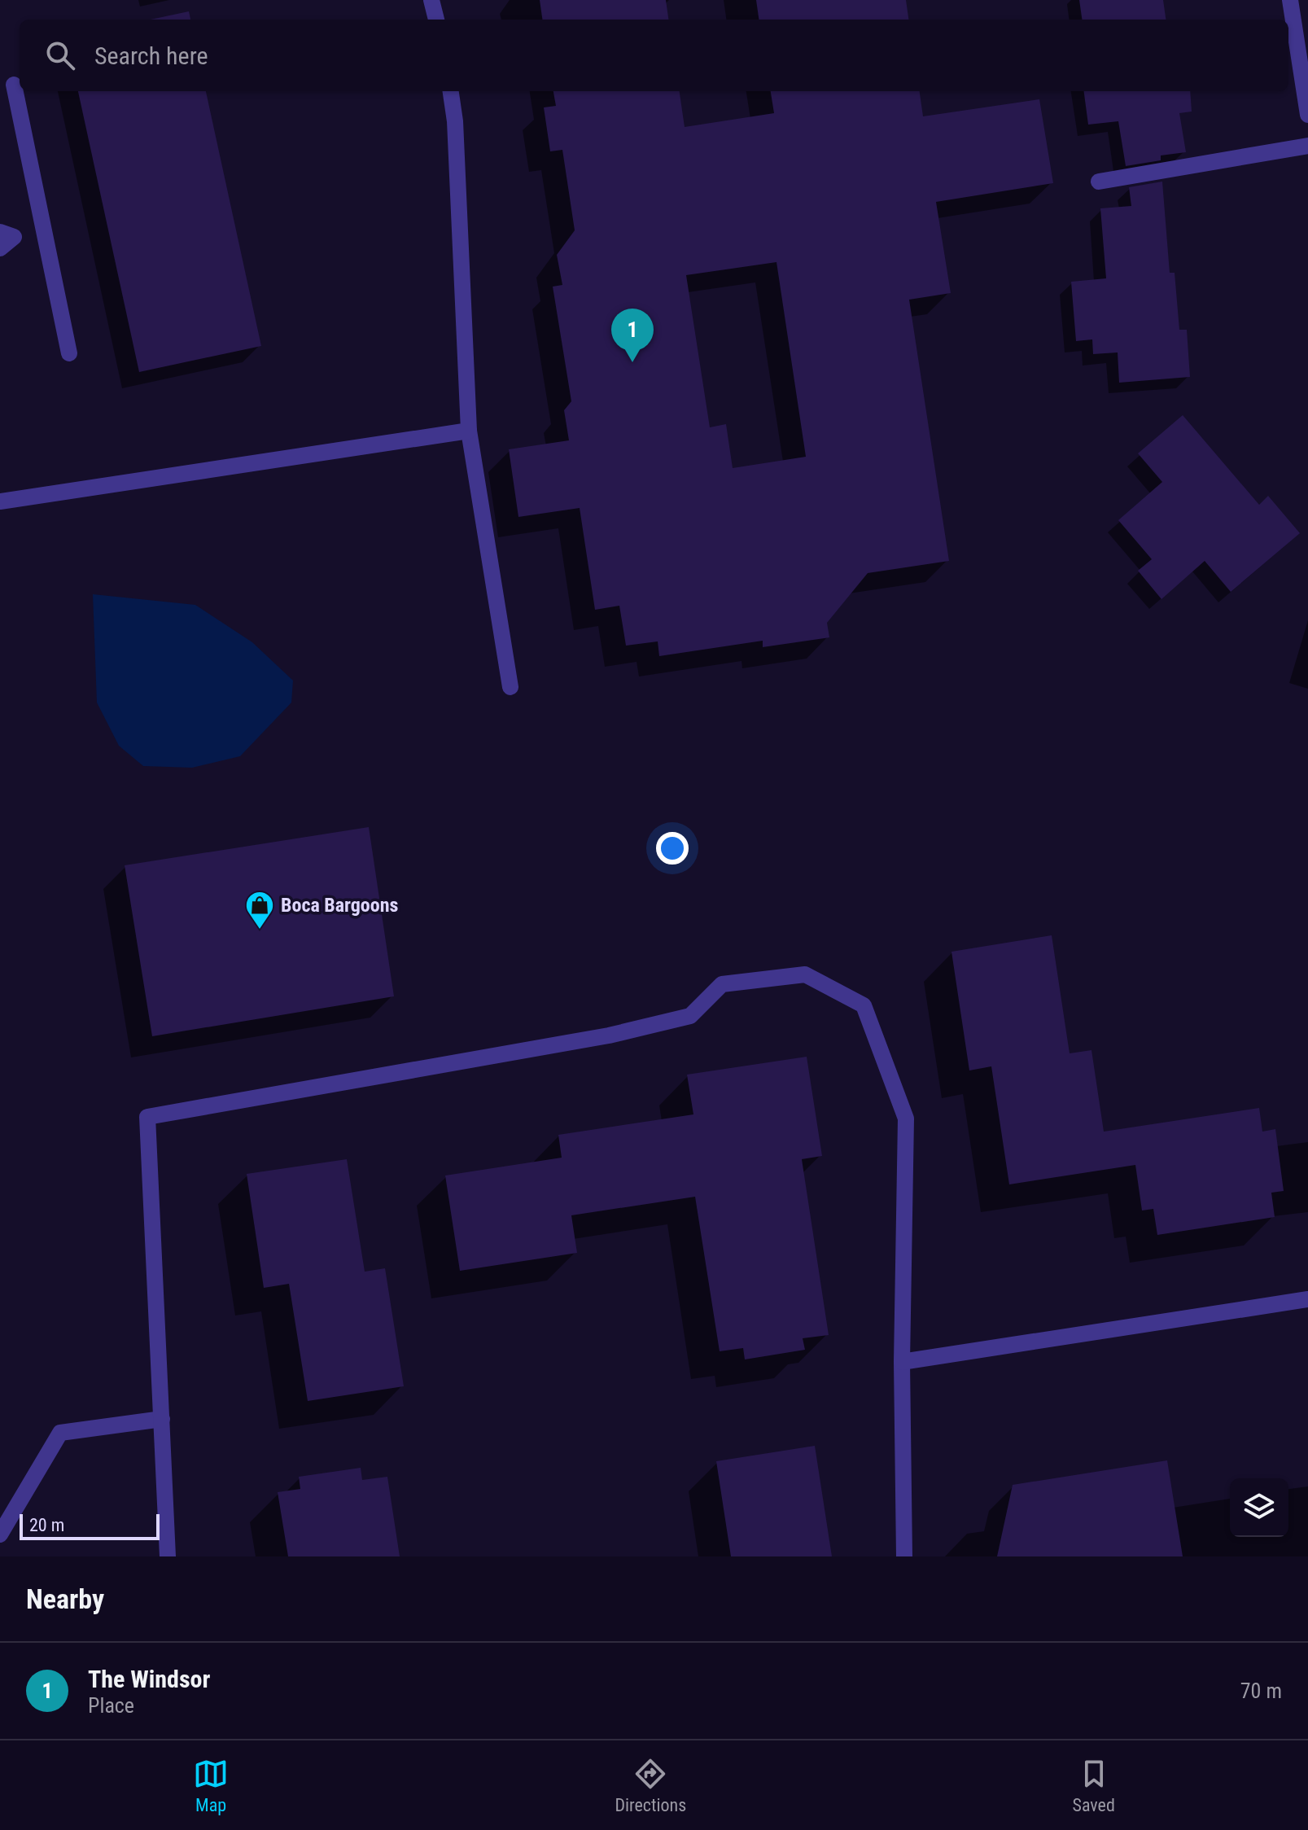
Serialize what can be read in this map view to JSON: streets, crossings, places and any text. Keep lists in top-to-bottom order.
{
  "places": {
    "shop": ["Boca Bargoons"]
  },
  "scale_bar": "20 m",
  "page": {
    "search": "Search here",
    "pins": "1",
    "scale": "20 m",
    "heading": "Nearby",
    "list": [
      {
        "mark": "1",
        "name": "The Windsor",
        "note": "Place",
        "value": "70 m"
      }
    ],
    "nav": ["Map", "Directions", "Saved"]
  }
}
